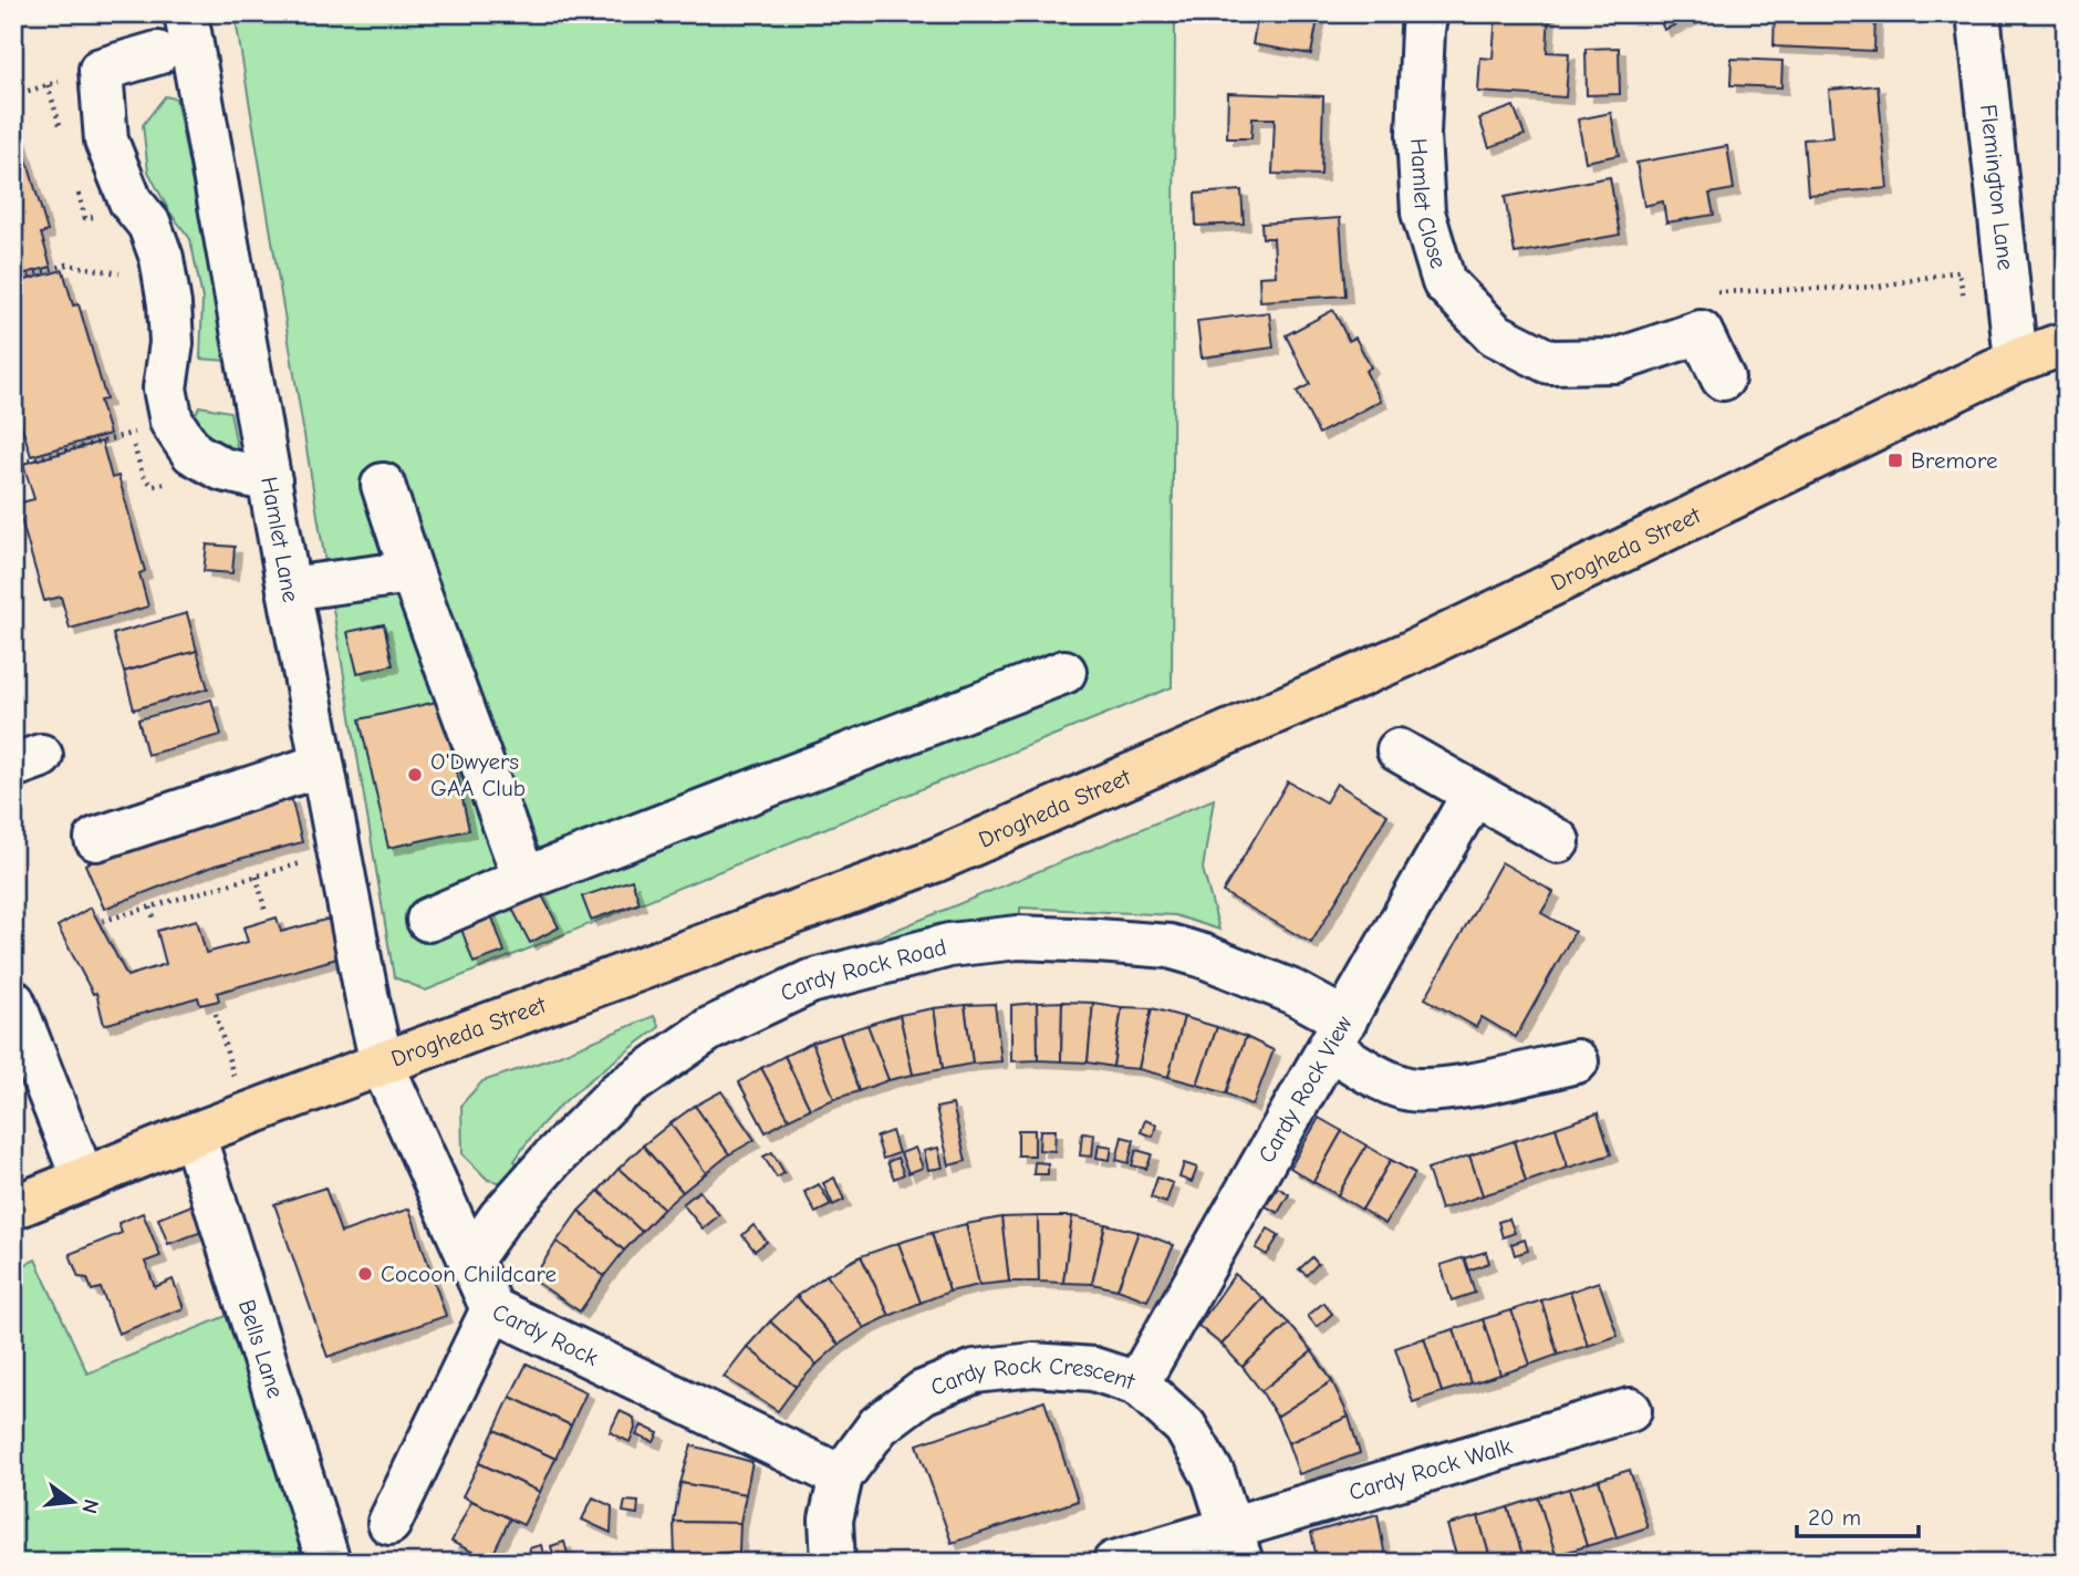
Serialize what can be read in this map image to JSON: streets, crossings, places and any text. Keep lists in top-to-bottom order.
{
  "streets": {
    "main road": ["Drogheda Street"],
    "street": [
      "Flemington Lane",
      "Hamlet Close",
      "Hamlet Lane",
      "Cardy Rock Road",
      "Cardy Rock View",
      "Cardy Rock",
      "Bells Lane",
      "Cardy Rock Crescent",
      "Cardy Rock Walk"
    ]
  },
  "crossings": [
    ["Flemington Lane", "Drogheda Street"],
    ["Hamlet Lane", "Drogheda Street"],
    ["Hamlet Lane", "Cardy Rock"],
    ["Drogheda Street", "Cardy Rock"],
    ["Drogheda Street", "Bells Lane"],
    ["Cardy Rock Road", "Cardy Rock View"],
    ["Cardy Rock Road", "Cardy Rock"],
    ["Cardy Rock View", "Cardy Rock Crescent"],
    ["Cardy Rock", "Cardy Rock Crescent"],
    ["Cardy Rock Crescent", "Cardy Rock Walk"]
  ],
  "places": {
    "transit": ["Bremore"],
    "other": ["O'Dwyers GAA Club", "Cocoon Childcare"]
  },
  "scale_bar": "20 m",
  "north": "right"
}
